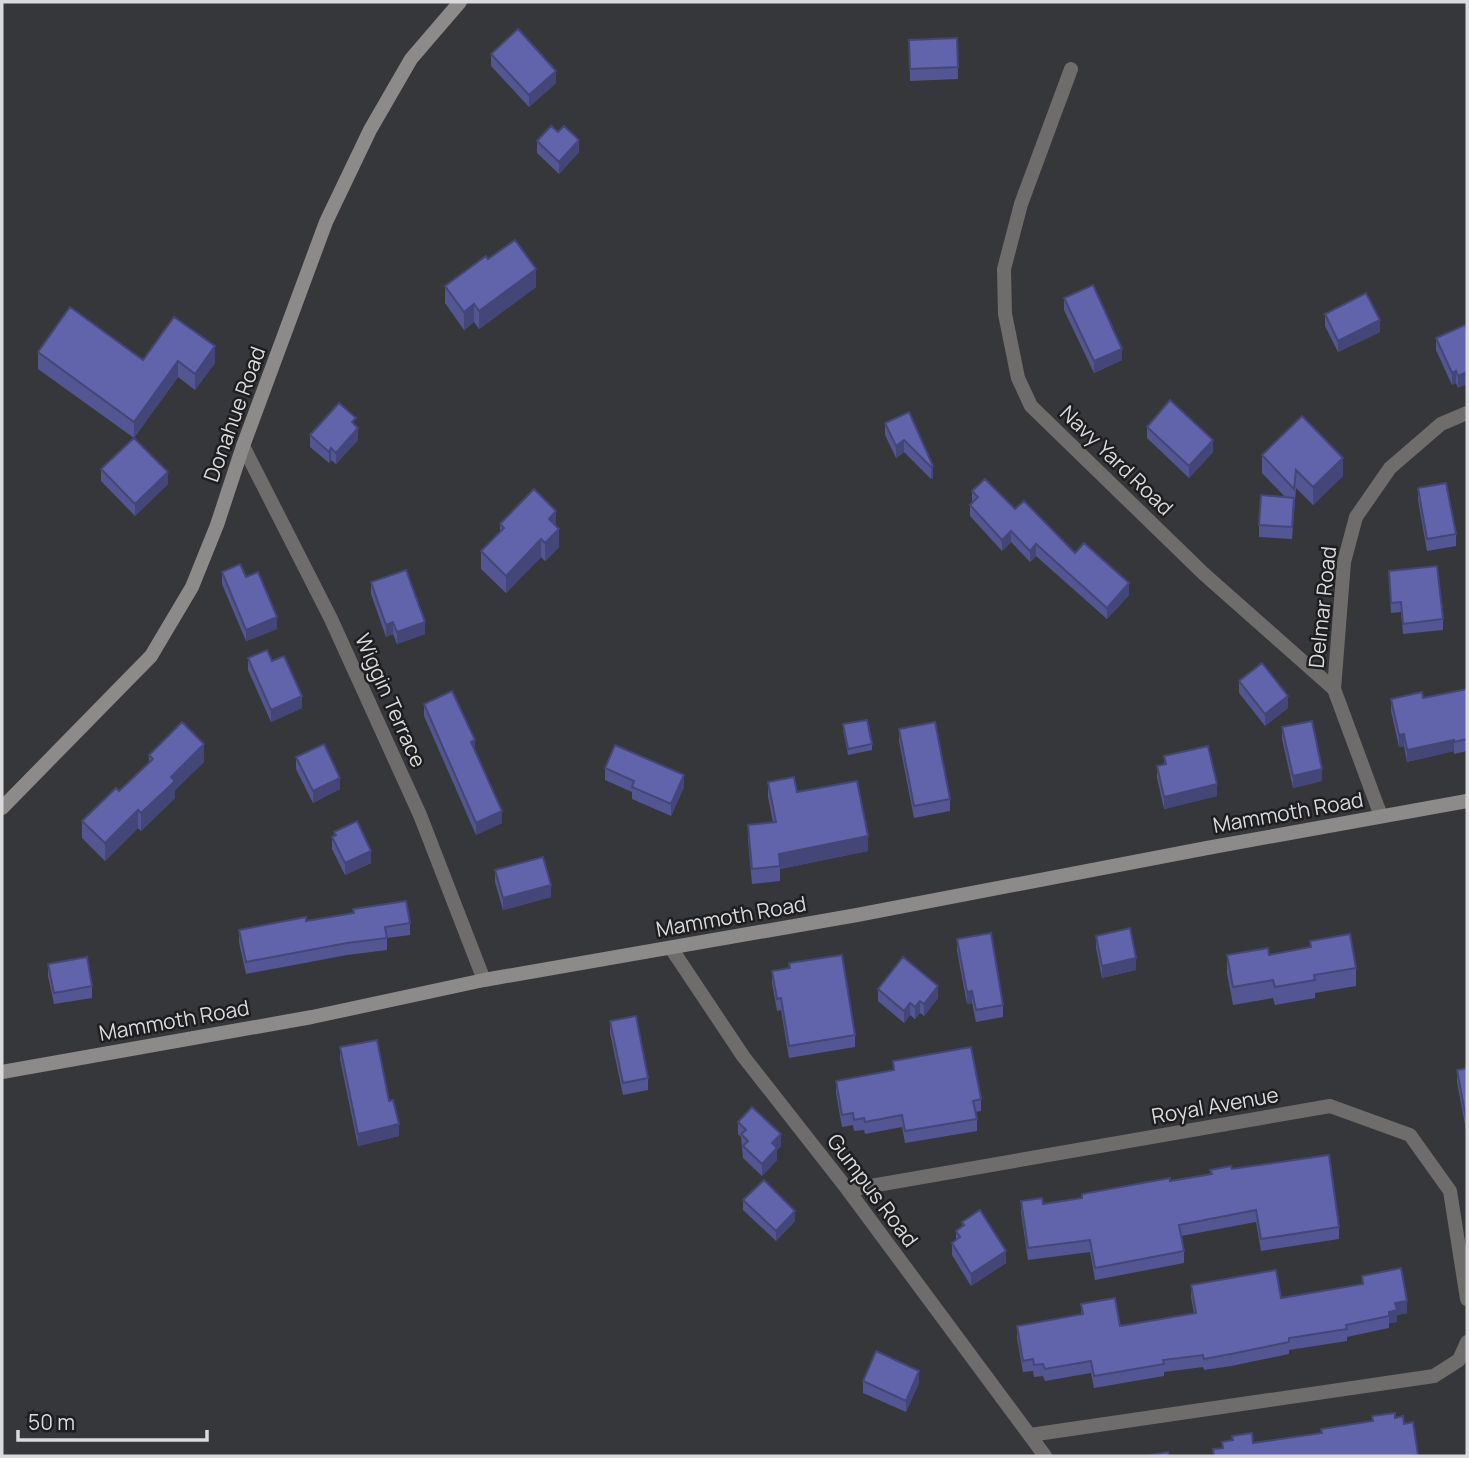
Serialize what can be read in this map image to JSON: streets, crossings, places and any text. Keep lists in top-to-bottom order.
{
  "streets": {
    "main road": ["Donahue Road", "Mammoth Road"],
    "street": [
      "Navy Yard Road",
      "Delmar Road",
      "Wiggin Terrace",
      "Royal Avenue",
      "Gumpus Road"
    ]
  },
  "crossings": [
    ["Donahue Road", "Wiggin Terrace"],
    ["Navy Yard Road", "Delmar Road"],
    ["Navy Yard Road", "Mammoth Road"],
    ["Wiggin Terrace", "Mammoth Road"],
    ["Mammoth Road", "Gumpus Road"],
    ["Royal Avenue", "Gumpus Road"]
  ],
  "scale_bar": "50 m"
}
